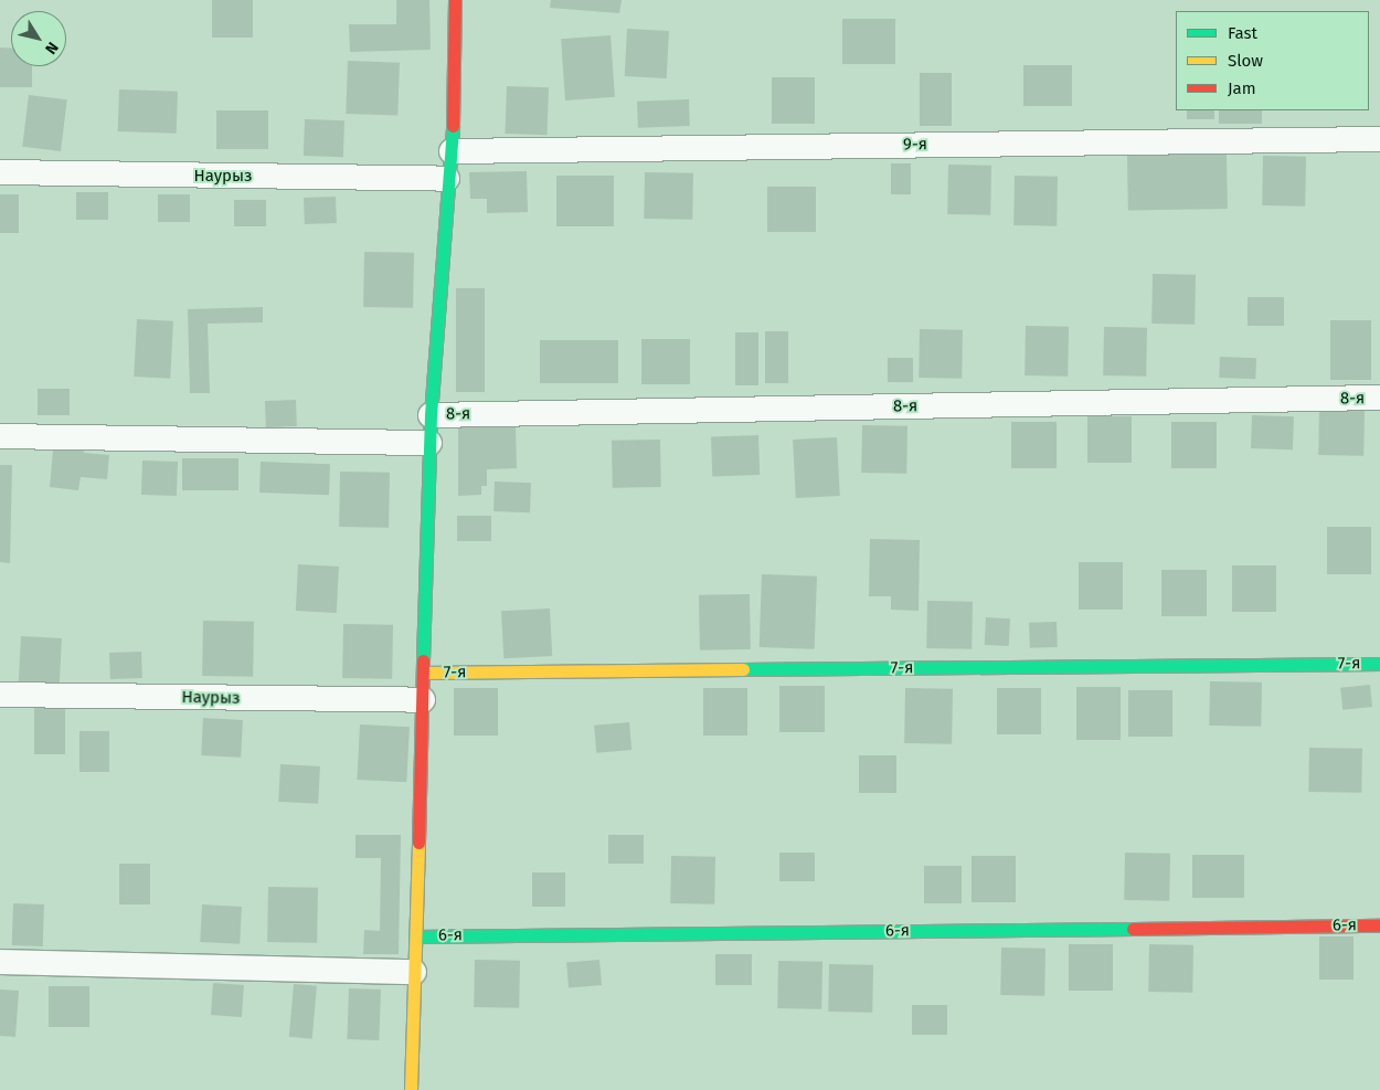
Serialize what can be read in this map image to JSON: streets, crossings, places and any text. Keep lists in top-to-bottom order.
{
  "streets": {
    "street": [
      "9-я",
      "Наурыз",
      "8-я",
      "7-я",
      "6-я"
    ]
  },
  "legend": ["Fast", "Slow", "Jam"],
  "north": "bottom right"
}
